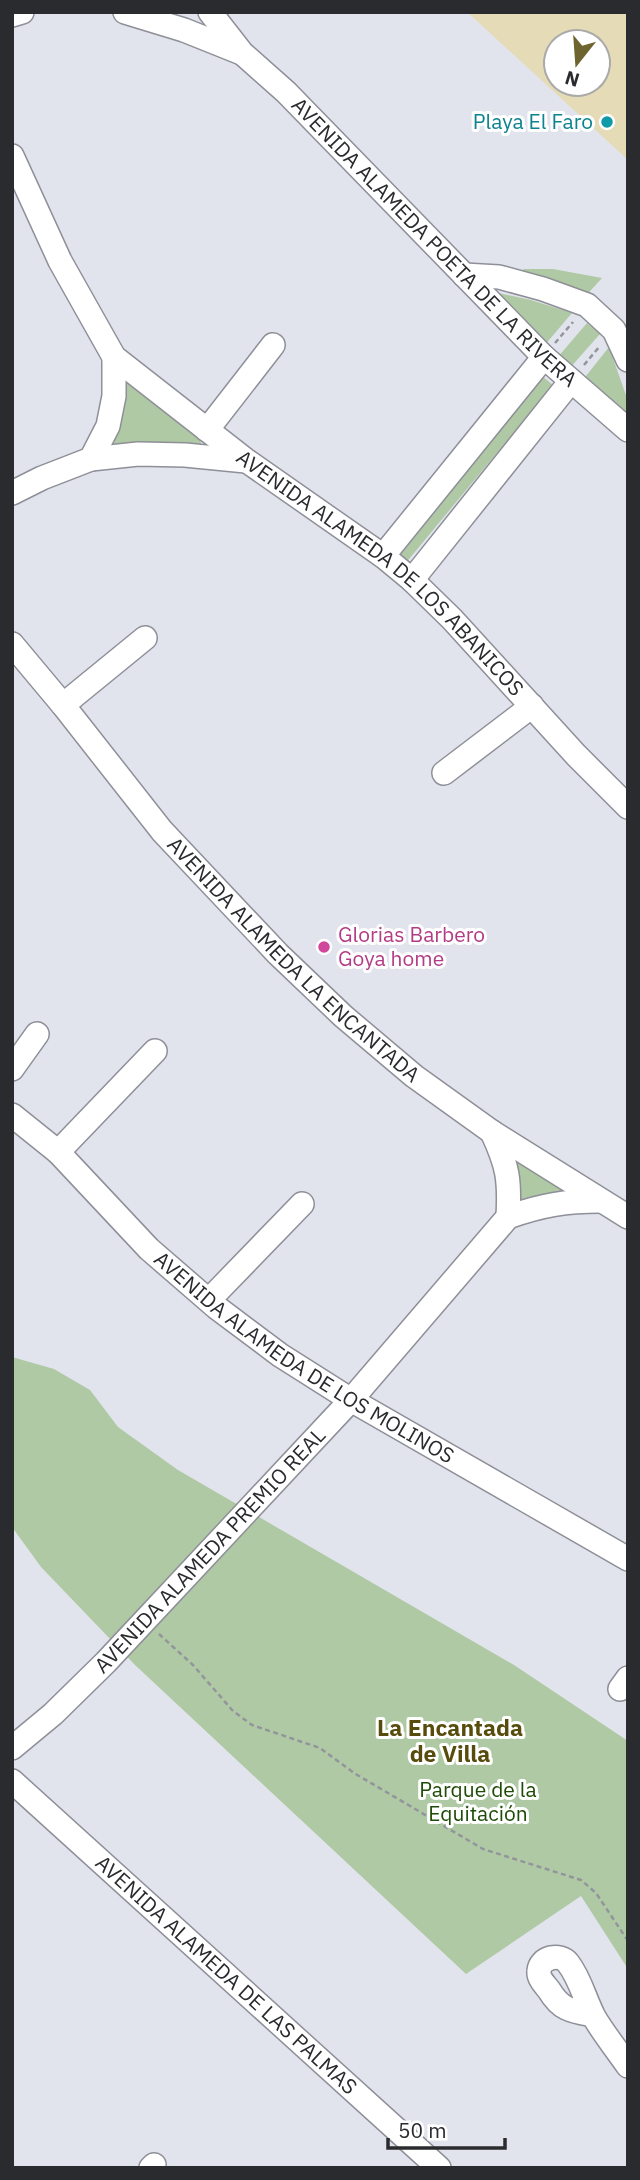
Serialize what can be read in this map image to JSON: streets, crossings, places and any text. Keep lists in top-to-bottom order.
{
  "streets": {
    "street": [
      "AVENIDA ALAMEDA POETA DE LA RIVERA",
      "AVENIDA ALAMEDA DE LOS ABANICOS",
      "AVENIDA ALAMEDA LA ENCANTADA",
      "AVENIDA ALAMEDA DE LOS MOLINOS",
      "AVENIDA ALAMEDA PREMIO REAL",
      "AVENIDA ALAMEDA DE LAS PALMAS"
    ]
  },
  "crossings": [
    ["AVENIDA ALAMEDA LA ENCANTADA", "AVENIDA ALAMEDA PREMIO REAL"],
    ["AVENIDA ALAMEDA DE LOS MOLINOS", "AVENIDA ALAMEDA PREMIO REAL"]
  ],
  "districts": ["La Encantada de Villa"],
  "parks": ["Parque de la Equitación"],
  "places": ["Playa El Faro", "Glorias Barbero Goya home"],
  "scale_bar": "50 m",
  "north": "bottom"
}
